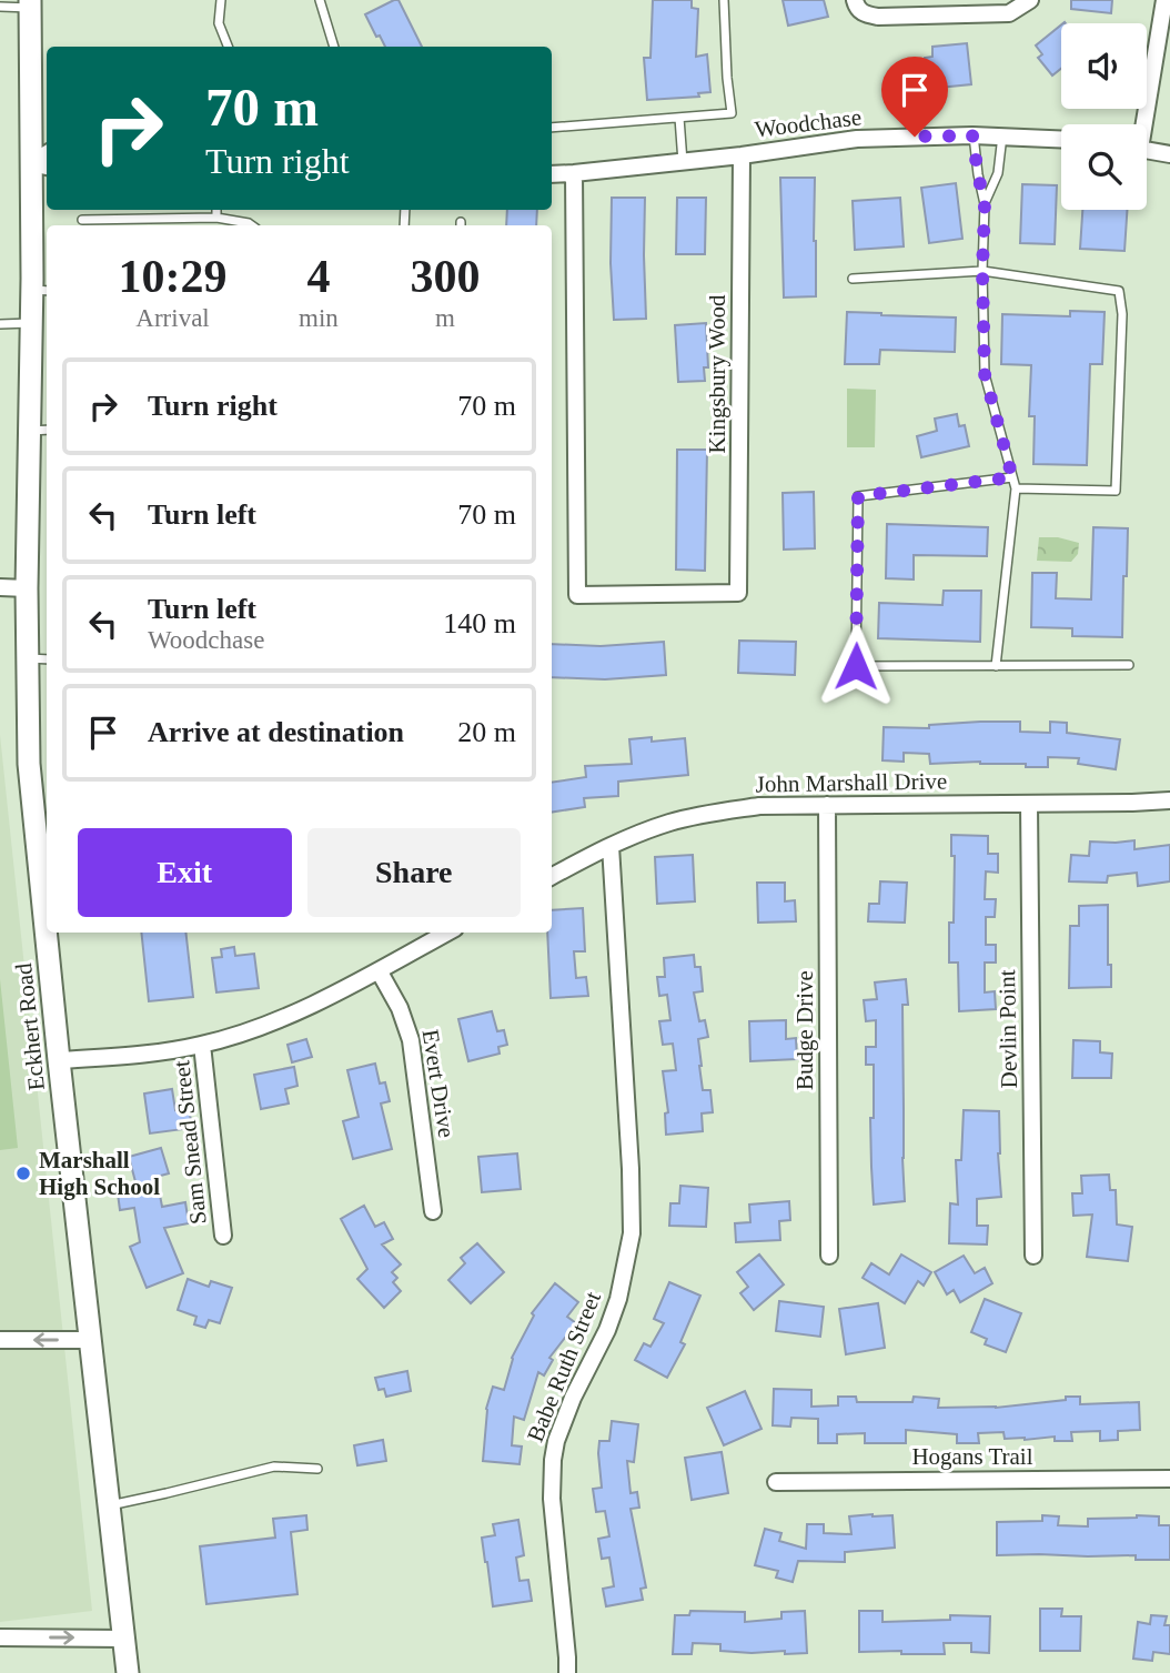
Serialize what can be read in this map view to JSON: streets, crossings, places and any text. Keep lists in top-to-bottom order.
{
  "streets": {
    "main road": ["Eckhert Road"],
    "street": [
      "Woodchase",
      "Kingsbury Wood",
      "John Marshall Drive",
      "Devlin Point",
      "Budge Drive",
      "Evert Drive",
      "Sam Snead Street",
      "Babe Ruth Street",
      "Hogans Trail"
    ]
  },
  "crossings": [
    ["Woodchase", "Kingsbury Wood"],
    ["John Marshall Drive", "Devlin Point"],
    ["John Marshall Drive", "Budge Drive"],
    ["John Marshall Drive", "Babe Ruth Street"]
  ],
  "places": ["Marshall High School"],
  "page": {
    "turn": ["70 m", "Turn right"],
    "eta": [
      "10:29",
      "Arrival",
      "4",
      "min",
      "300",
      "m"
    ],
    "list": [
      {
        "name": "Turn right",
        "value": "70 m"
      },
      {
        "name": "Turn left",
        "value": "70 m"
      },
      {
        "name": "Turn left",
        "note": "Woodchase",
        "value": "140 m"
      },
      {
        "name": "Arrive at destination",
        "value": "20 m"
      }
    ],
    "buttons": ["Exit", "Share"]
  }
}
